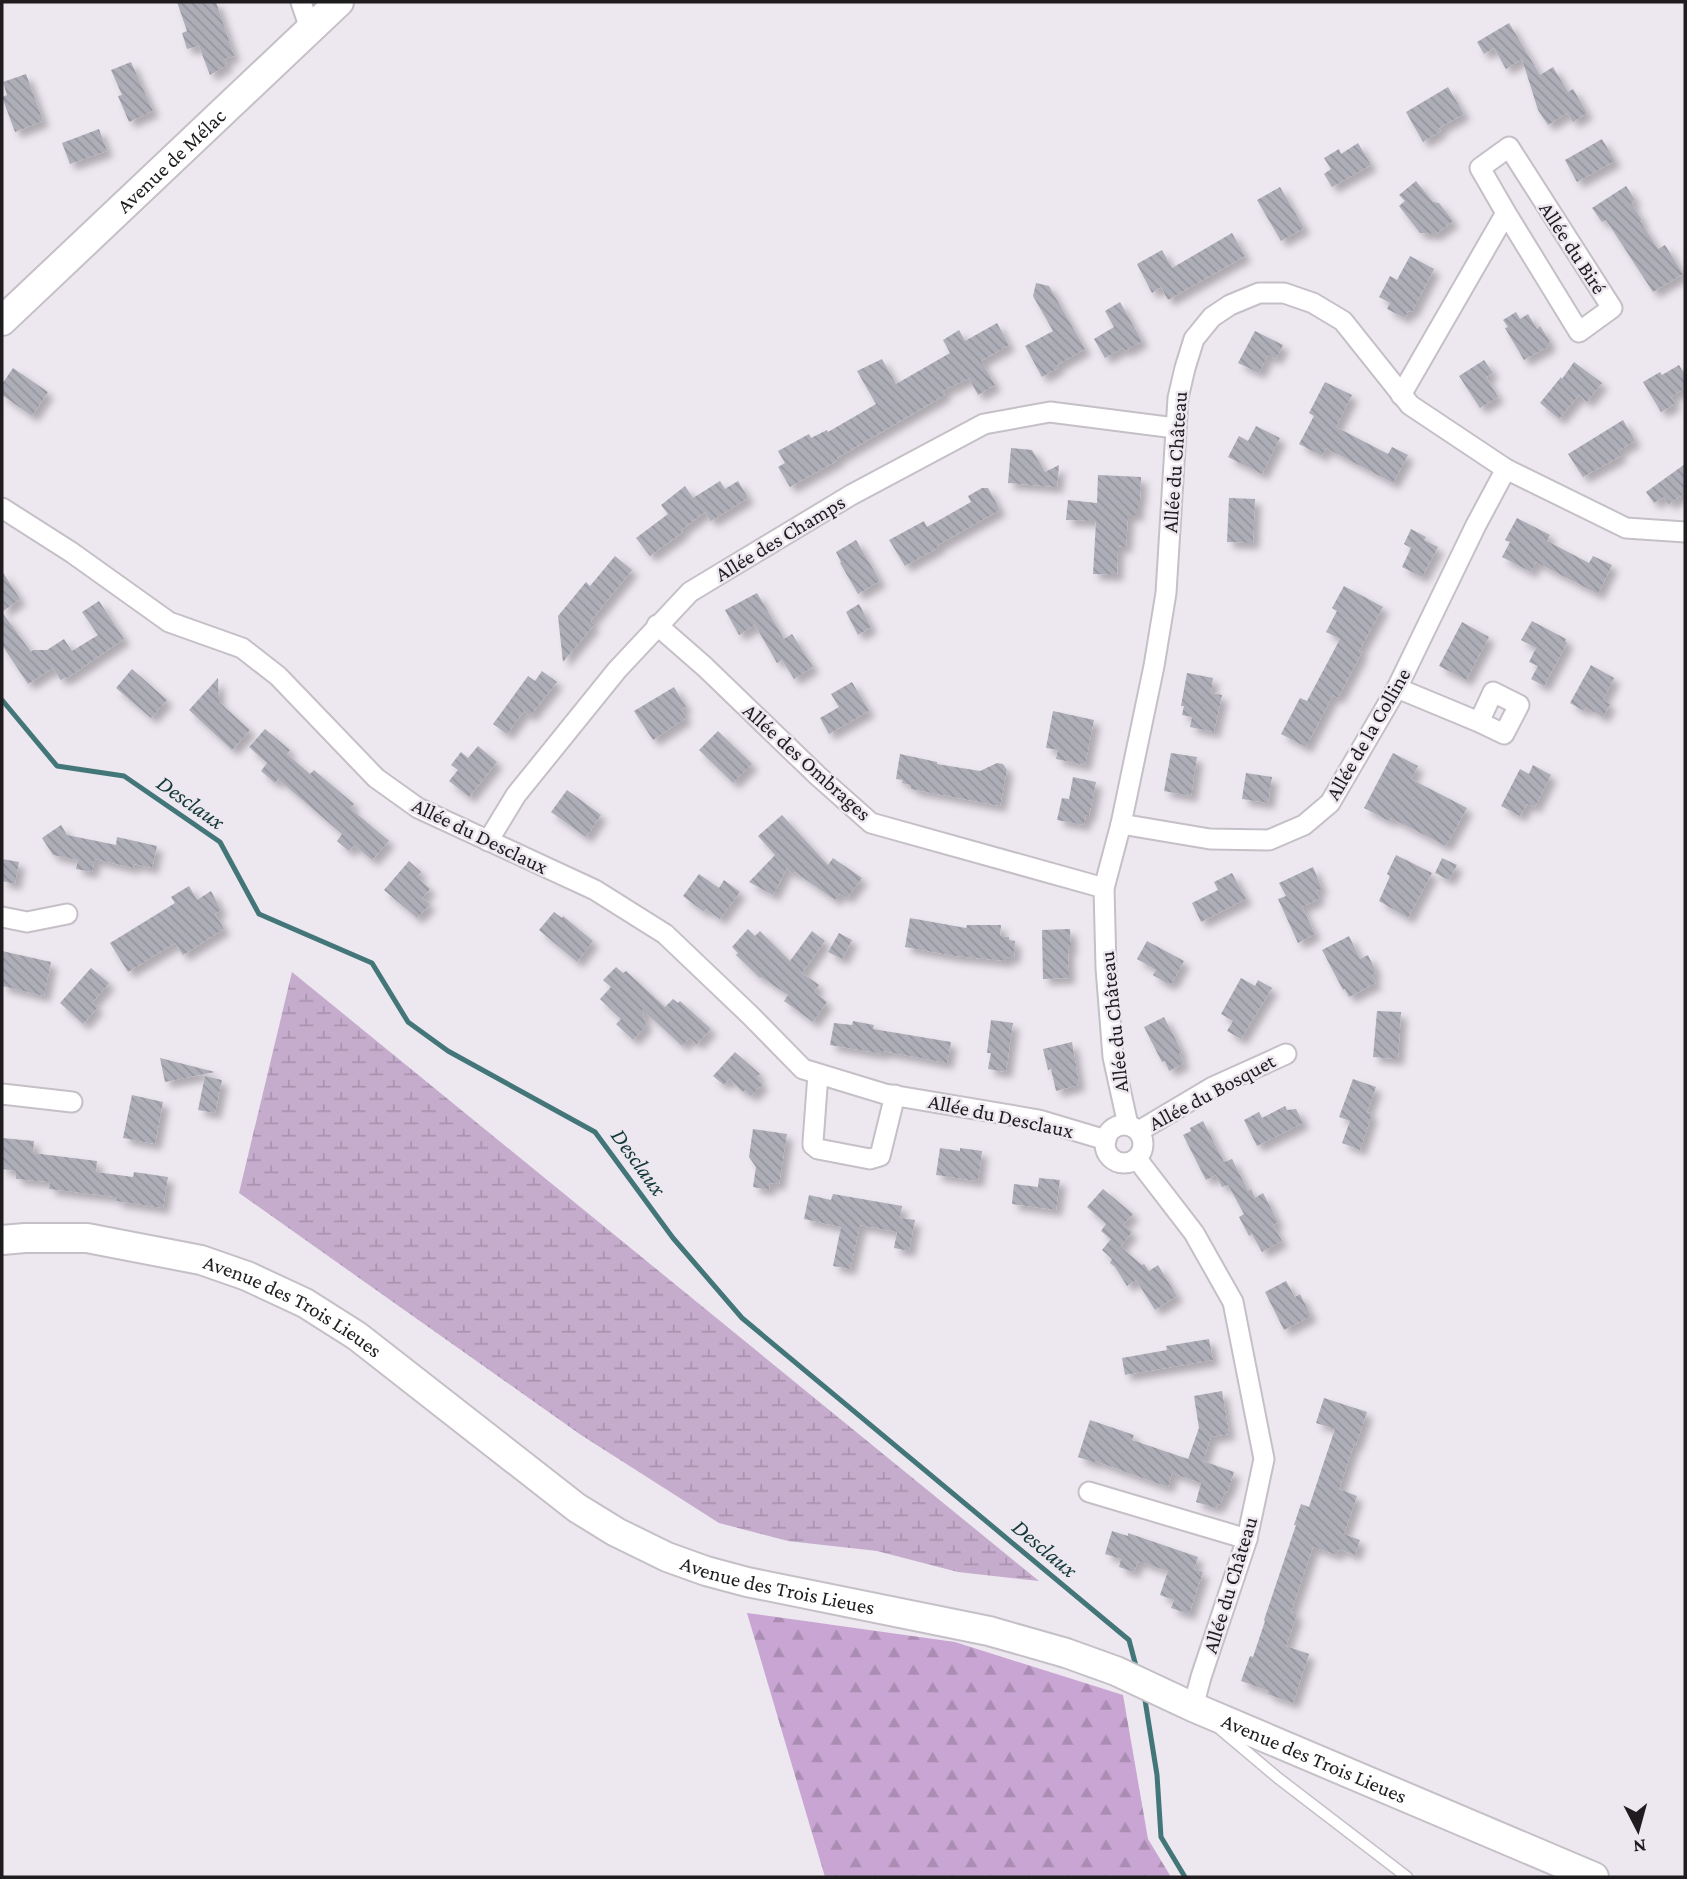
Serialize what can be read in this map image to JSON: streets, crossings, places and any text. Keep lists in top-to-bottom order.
{
  "streets": {
    "main road": ["Avenue de Mélac", "Avenue des Trois Lieues"],
    "street": [
      "Allée du Biré",
      "Allée du Château",
      "Allée des Champs",
      "Allée de la Colline",
      "Allée des Ombrages",
      "Allée du Desclaux",
      "Allée du Bosquet"
    ]
  },
  "crossings": [
    ["Allée du Biré", "Allée du Château"],
    ["Allée du Château", "Allée des Champs"],
    ["Allée du Château", "Allée de la Colline"],
    ["Allée du Château", "Allée des Ombrages"],
    ["Allée du Château", "Allée du Desclaux"],
    ["Allée du Château", "Allée du Bosquet"],
    ["Allée du Château", "Avenue des Trois Lieues"],
    ["Allée des Champs", "Allée des Ombrages"],
    ["Allée des Champs", "Allée du Desclaux"],
    ["Allée du Desclaux", "Allée du Bosquet"]
  ],
  "water": ["Desclaux"],
  "north": "bottom"
}
